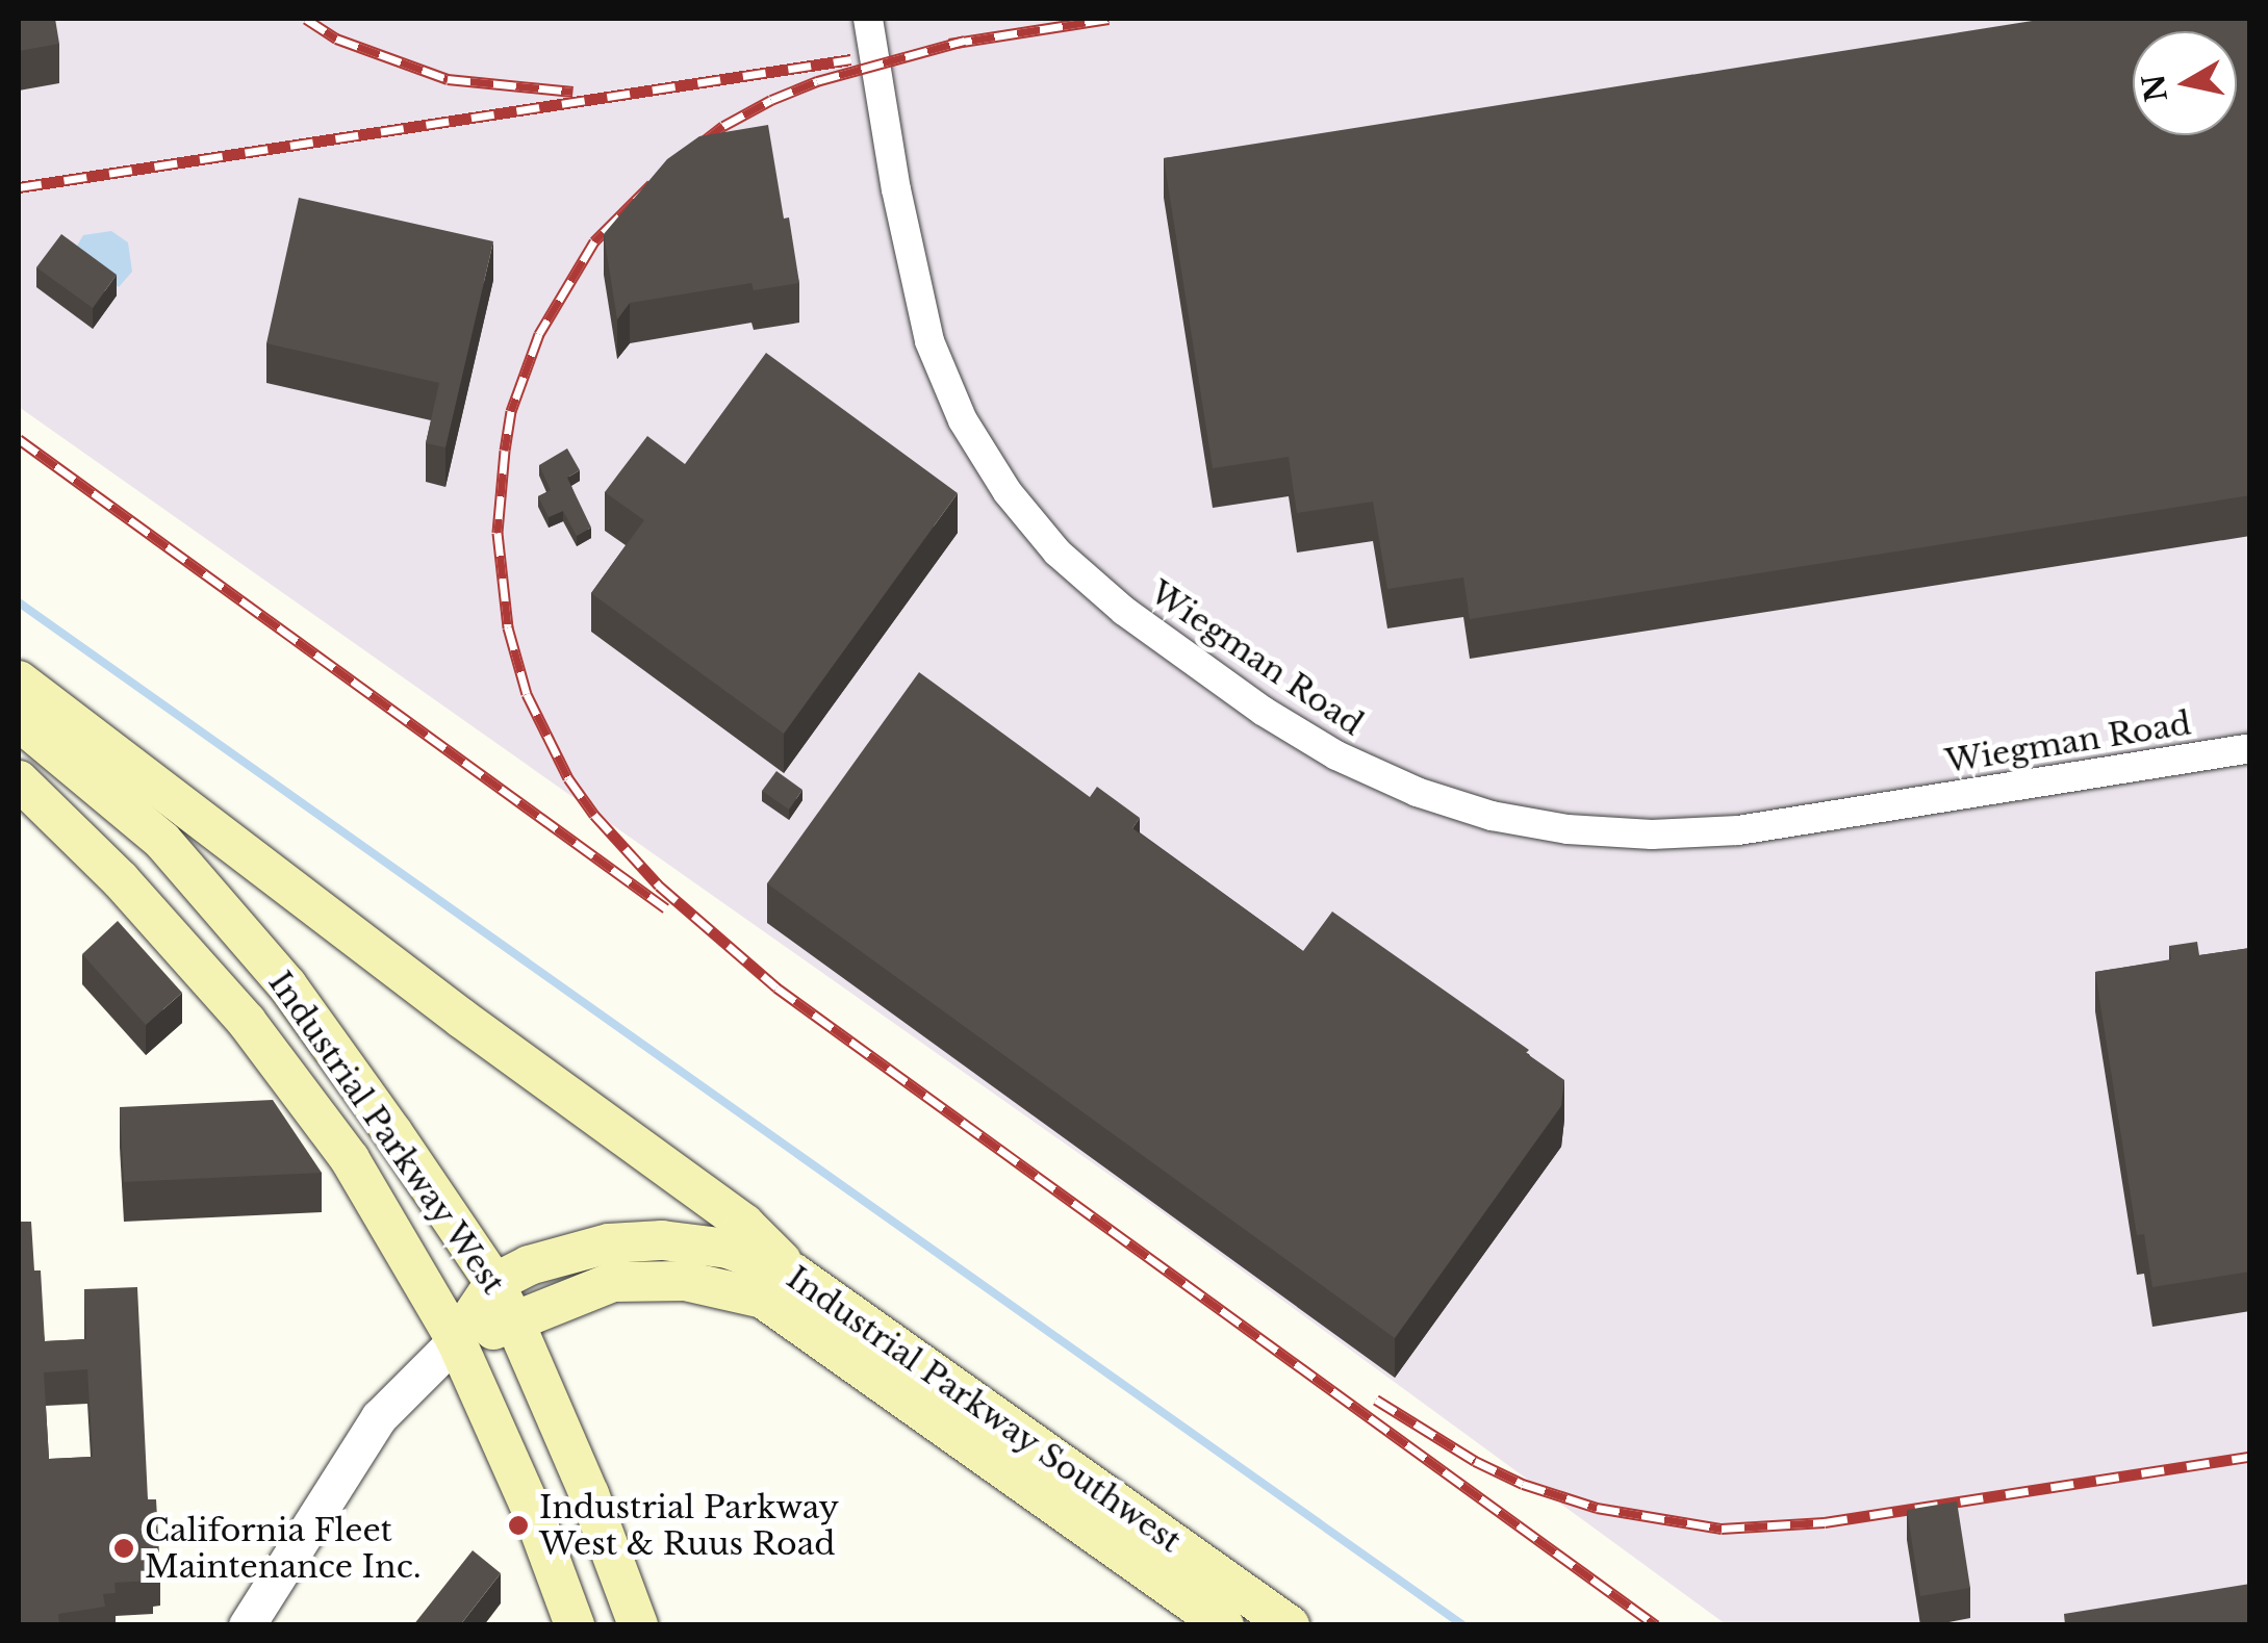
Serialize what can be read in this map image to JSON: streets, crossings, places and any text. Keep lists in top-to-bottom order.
{
  "streets": {
    "main road": ["Industrial Parkway West", "Industrial Parkway Southwest"],
    "street": ["Wiegman Road"]
  },
  "crossings": [
    ["Industrial Parkway West", "Industrial Parkway Southwest"]
  ],
  "places": ["Industrial Parkway West & Ruus Road", "California Fleet Maintenance Inc."],
  "north": "left"
}
